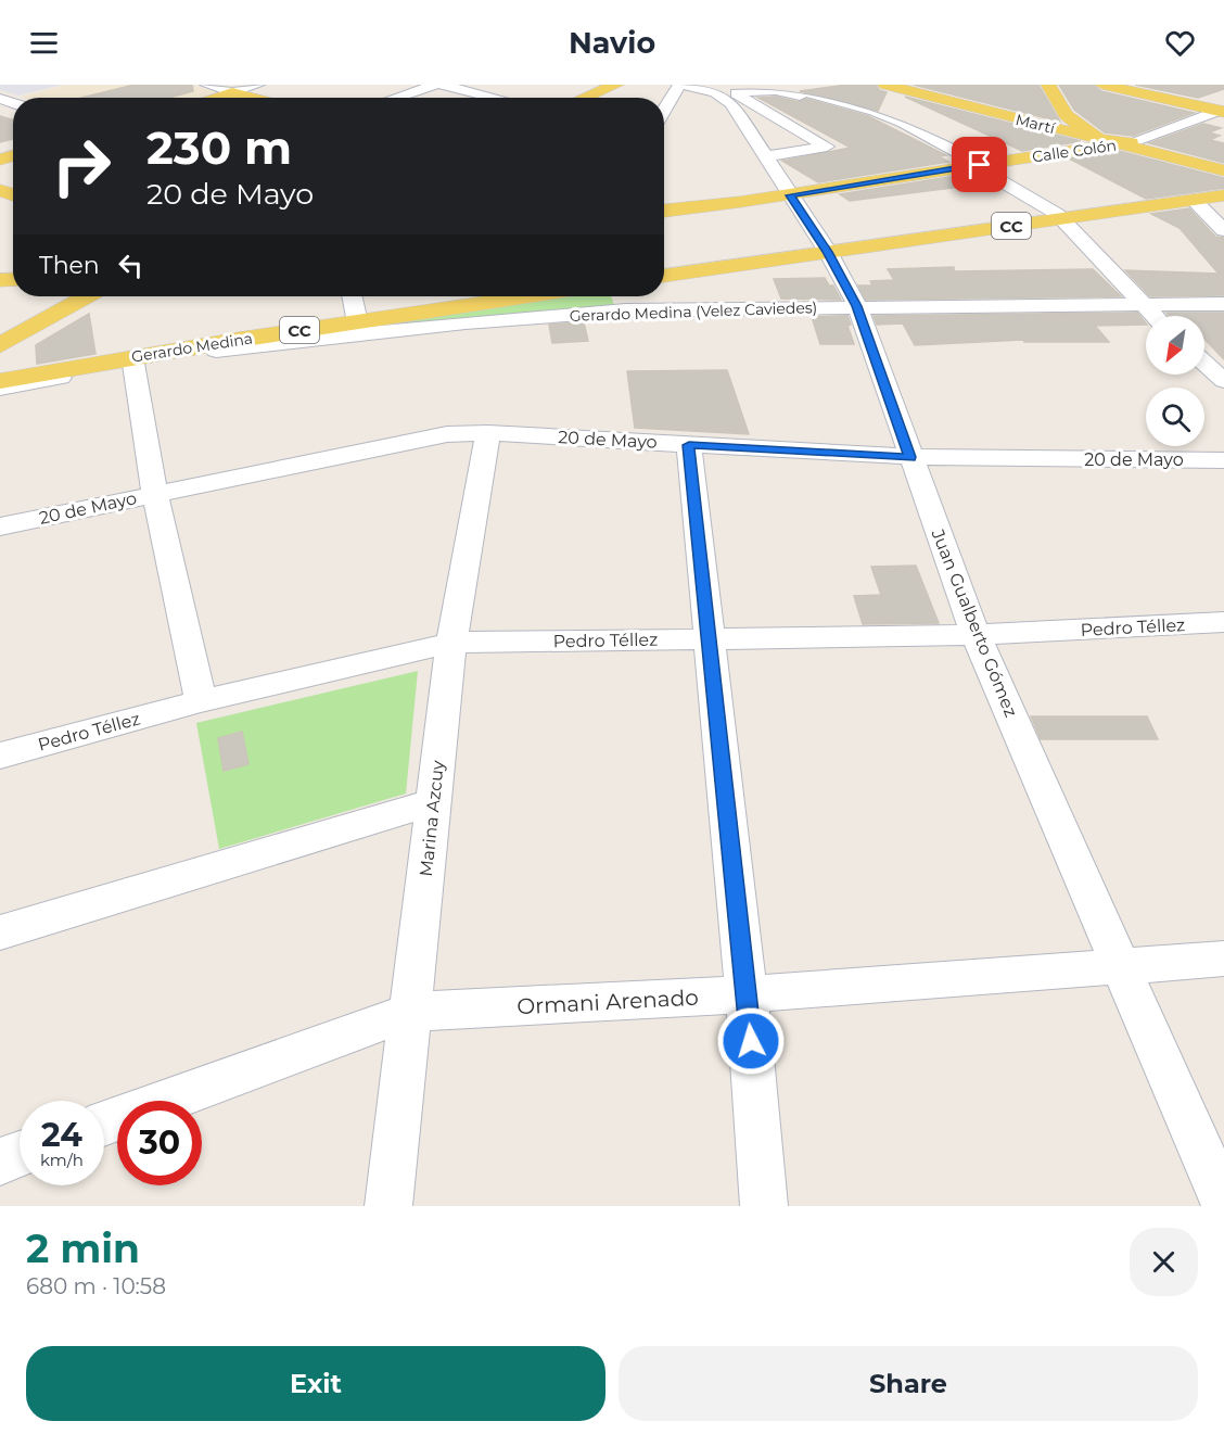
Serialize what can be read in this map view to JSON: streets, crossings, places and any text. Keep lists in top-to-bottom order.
{
  "streets": {
    "main road": [
      "Martí",
      "Calle Colón",
      "CC",
      "Gerardo Medina"
    ],
    "street": [
      "Gerardo Medina (Velez Caviedes)",
      "20 de Mayo",
      "Juan Gualberto Gómez",
      "Pedro Téllez",
      "Marina Azcuy",
      "Ormani Arenado"
    ]
  },
  "crossings": [
    ["Martí", "Calle Colón"],
    ["Calle Colón", "Juan Gualberto Gómez"],
    ["CC", "Juan Gualberto Gómez"],
    ["Gerardo Medina (Velez Caviedes)", "Gerardo Medina"],
    ["Gerardo Medina (Velez Caviedes)", "Juan Gualberto Gómez"],
    ["20 de Mayo", "Juan Gualberto Gómez"],
    ["20 de Mayo", "Marina Azcuy"],
    ["Juan Gualberto Gómez", "Pedro Téllez"],
    ["Juan Gualberto Gómez", "Ormani Arenado"],
    ["Pedro Téllez", "Marina Azcuy"],
    ["Marina Azcuy", "Ormani Arenado"]
  ],
  "north": "bottom left",
  "page": {
    "header": "Navio",
    "turn": ["230 m", "20 de Mayo"],
    "then": "Then",
    "speed": "24 km/h",
    "limit": "30",
    "heading": ["2 min", "680 m · 10:58"],
    "buttons": ["Exit", "Share"]
  }
}
